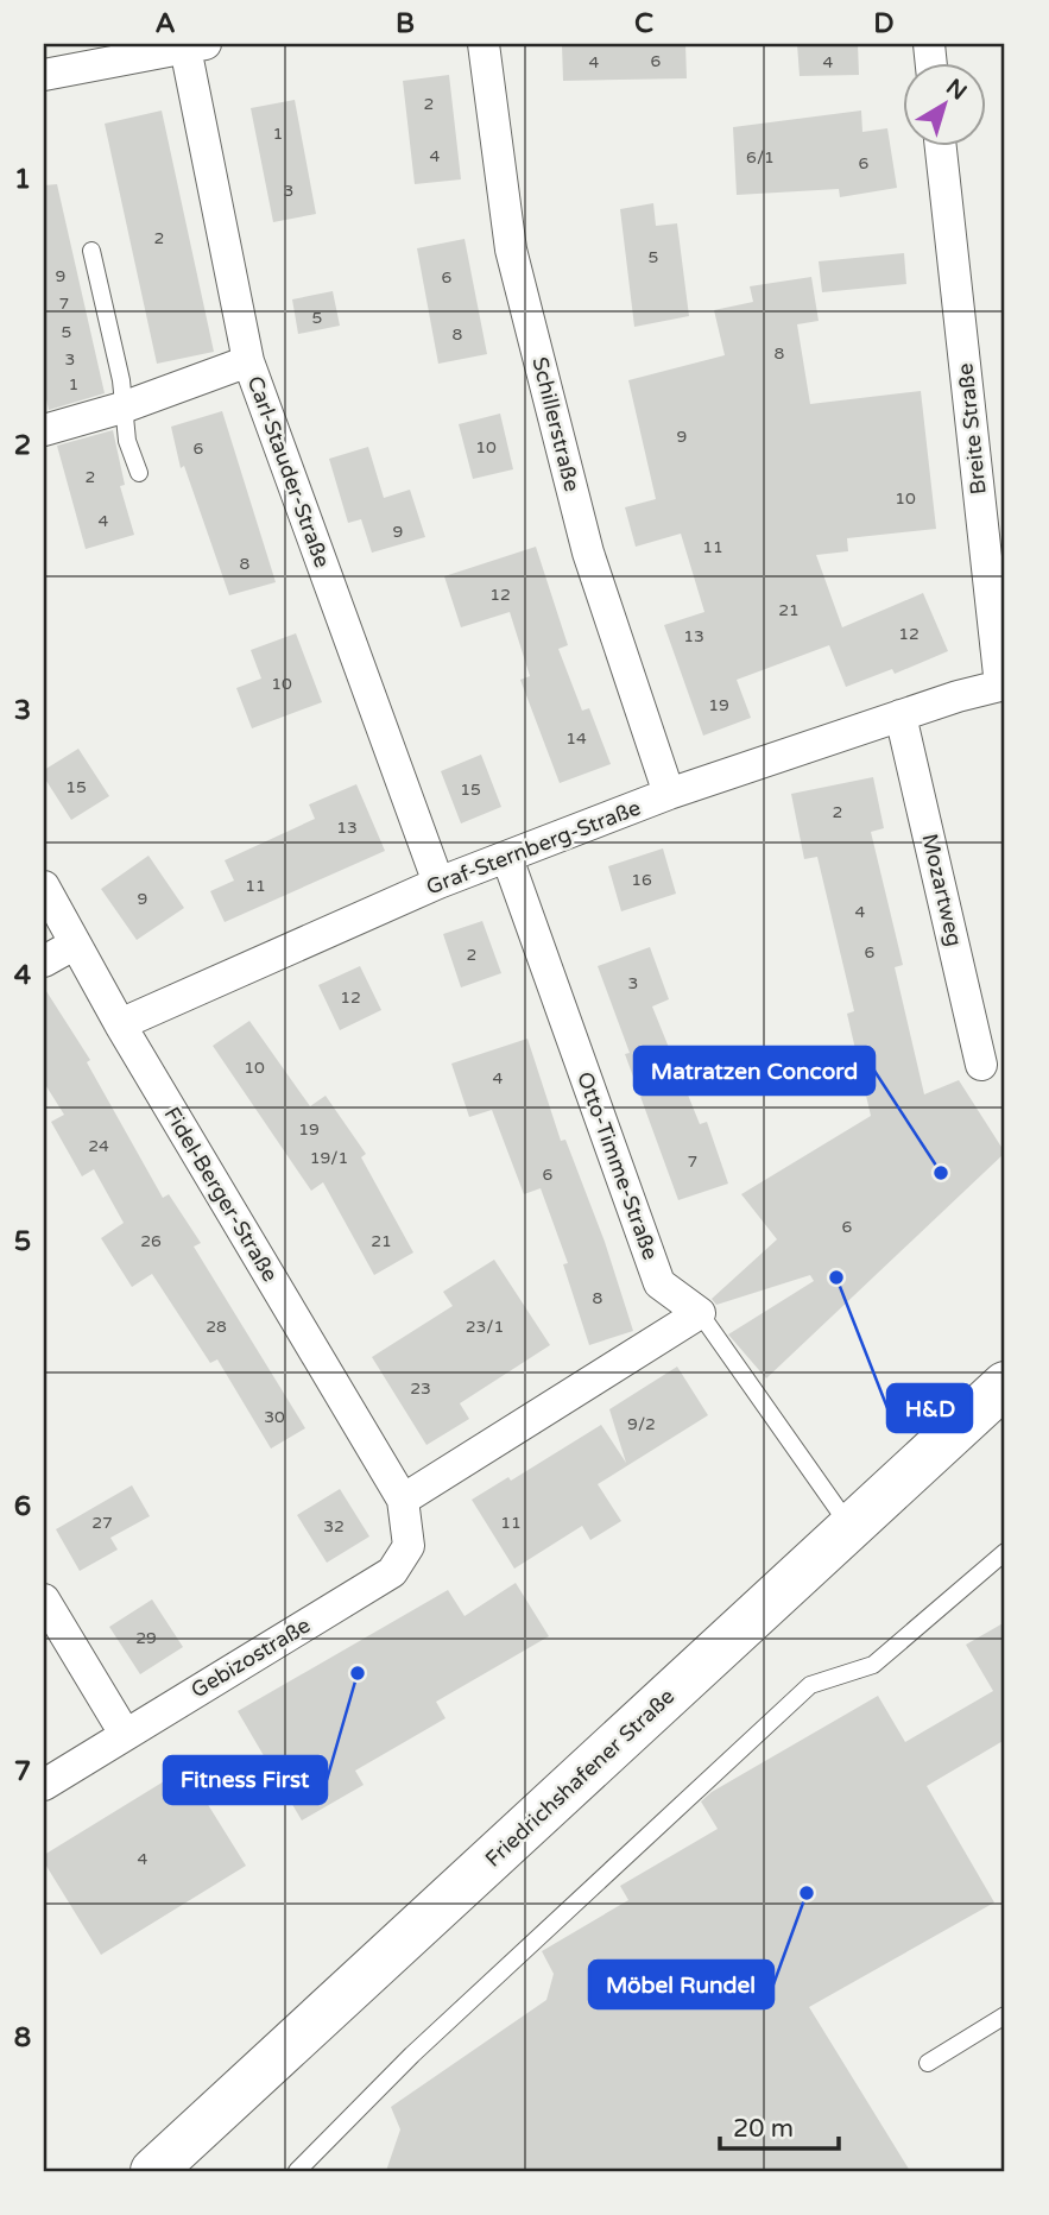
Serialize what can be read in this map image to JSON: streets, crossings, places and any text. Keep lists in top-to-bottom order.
{
  "streets": {
    "main road": ["Friedrichshafener Straße"],
    "street": [
      "Schillerstraße",
      "Breite Straße",
      "Carl-Stauder-Straße",
      "Graf-Sternberg-Straße",
      "Mozartweg",
      "Otto-Timme-Straße",
      "Fidel-Berger-Straße",
      "Gebizostraße"
    ]
  },
  "crossings": [
    ["Schillerstraße", "Graf-Sternberg-Straße"],
    ["Breite Straße", "Graf-Sternberg-Straße"],
    ["Carl-Stauder-Straße", "Graf-Sternberg-Straße"],
    ["Graf-Sternberg-Straße", "Mozartweg"],
    ["Graf-Sternberg-Straße", "Otto-Timme-Straße"],
    ["Graf-Sternberg-Straße", "Fidel-Berger-Straße"],
    ["Fidel-Berger-Straße", "Gebizostraße"]
  ],
  "places": [
    "Matratzen Concord",
    "H&D",
    "Fitness First",
    "Möbel Rundel"
  ],
  "house_numbers": [
    "6",
    "4",
    "4",
    "2",
    "1",
    "4",
    "6/1",
    "6",
    "3",
    "2",
    "5",
    "9",
    "6",
    "7",
    "5",
    "5",
    "8",
    "8",
    "3",
    "1",
    "9",
    "10",
    "6",
    "2",
    "10",
    "4",
    "9",
    "11",
    "8",
    "12",
    "21",
    "12",
    "13",
    "10",
    "19",
    "14",
    "15",
    "15",
    "2",
    "13",
    "16",
    "11",
    "9",
    "4",
    "6",
    "2",
    "3",
    "12",
    "10",
    "4",
    "19",
    "24",
    "19/1",
    "7",
    "6",
    "6",
    "26",
    "21",
    "8",
    "28",
    "23/1",
    "23",
    "30",
    "9/2",
    "27",
    "11",
    "32",
    "29",
    "4"
  ],
  "scale_bar": "20 m",
  "north": "top right",
  "grid": {
    "columns": [
      "A",
      "B",
      "C",
      "D"
    ],
    "rows": [
      "1",
      "2",
      "3",
      "4",
      "5",
      "6",
      "7",
      "8"
    ]
  }
}
